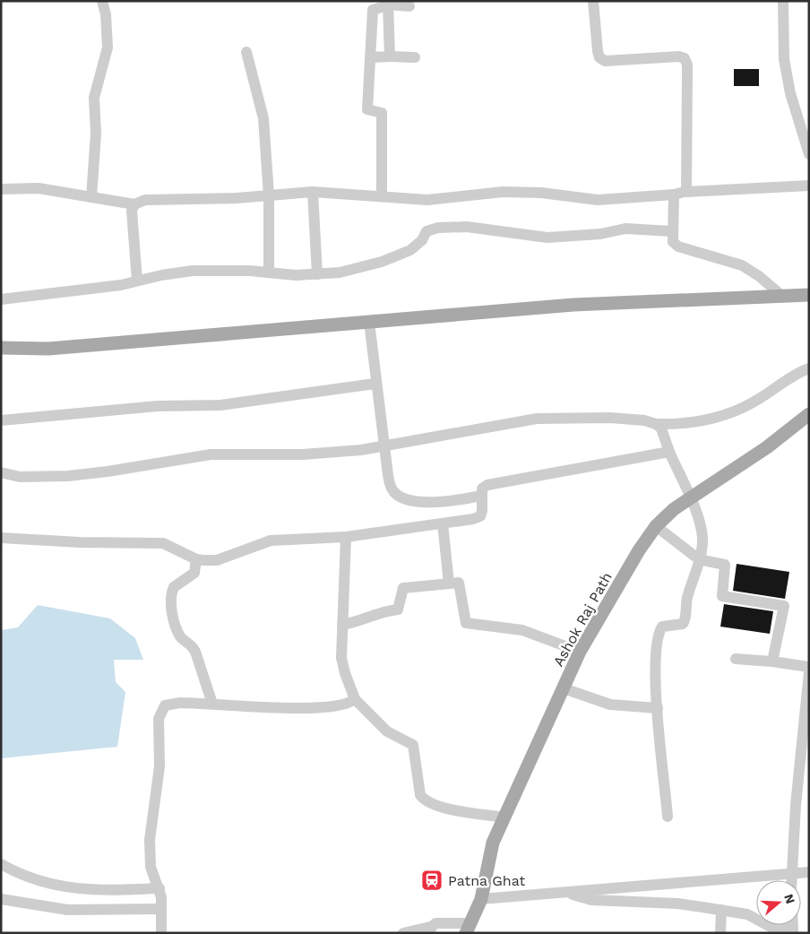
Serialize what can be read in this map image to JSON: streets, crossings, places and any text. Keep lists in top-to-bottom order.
{
  "streets": {
    "main road": ["Ashok Raj Path"]
  },
  "places": {
    "station": ["Patna Ghat"]
  },
  "north": "right"
}
